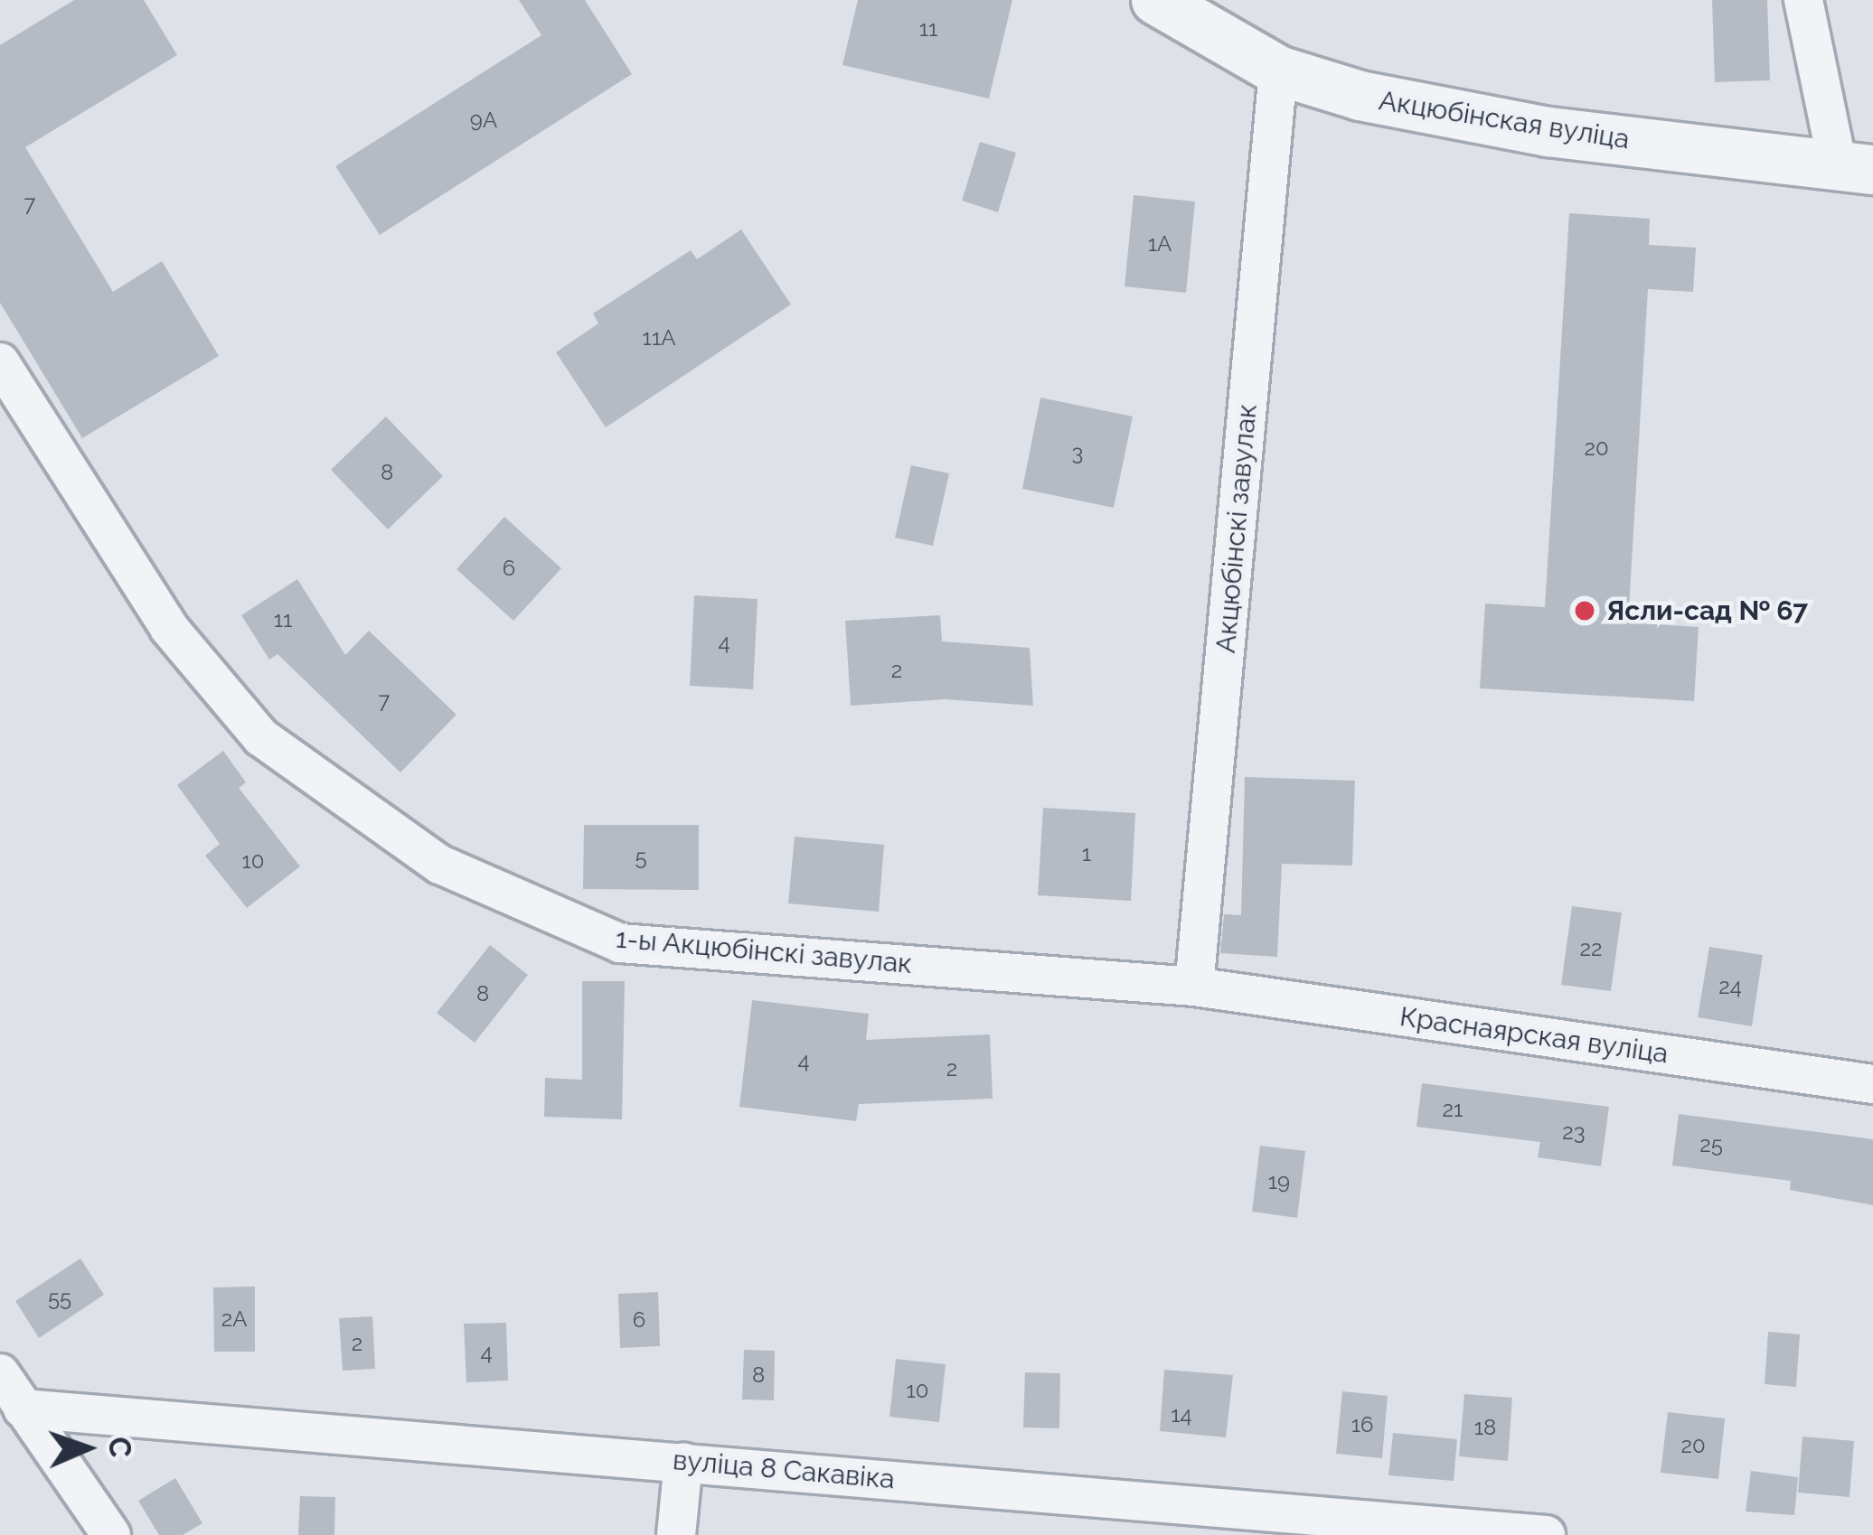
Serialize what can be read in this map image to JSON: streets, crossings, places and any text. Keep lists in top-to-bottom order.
{
  "streets": {
    "street": [
      "Акцюбінская вуліца",
      "Акцюбінскі завулак",
      "1-ы Акцюбінскі завулак",
      "Краснаярская вуліца",
      "вуліца 8 Сакавіка"
    ]
  },
  "crossings": [
    ["Акцюбінская вуліца", "Акцюбінскі завулак"],
    ["Акцюбінскі завулак", "1-ы Акцюбінскі завулак"],
    ["Акцюбінскі завулак", "Краснаярская вуліца"],
    ["1-ы Акцюбінскі завулак", "Краснаярская вуліца"]
  ],
  "places": ["Ясли-сад № 67"],
  "house_numbers": [
    "11",
    "9А",
    "7",
    "1А",
    "11А",
    "20",
    "3",
    "8",
    "6",
    "11",
    "4",
    "2",
    "7",
    "1",
    "5",
    "10",
    "22",
    "24",
    "8",
    "4",
    "2",
    "21",
    "23",
    "25",
    "19",
    "55",
    "2А",
    "6",
    "2",
    "4",
    "8",
    "10",
    "14",
    "16",
    "18",
    "20"
  ],
  "north": "right"
}
